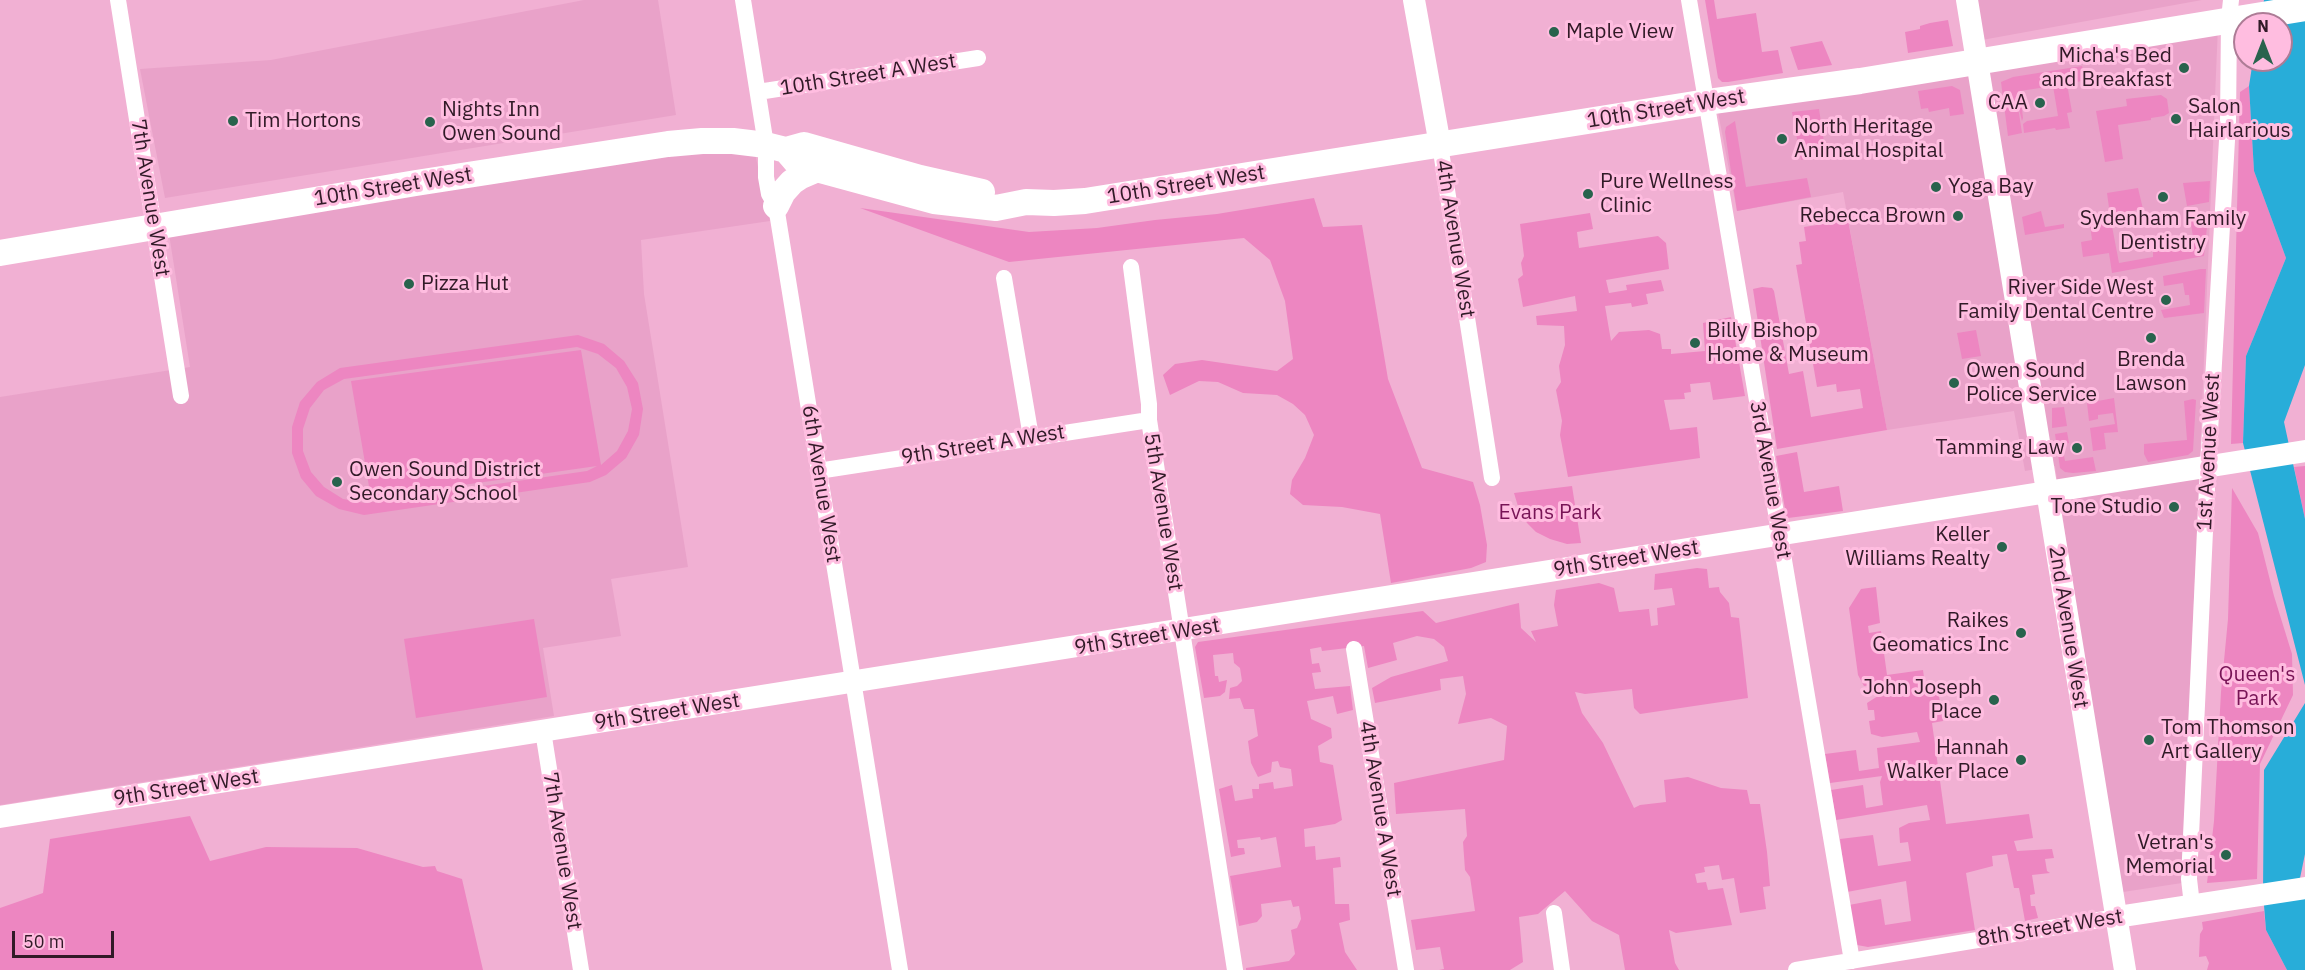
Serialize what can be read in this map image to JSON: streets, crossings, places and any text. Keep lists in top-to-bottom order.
{
  "streets": {
    "main road": ["10th Street West"],
    "street": [
      "10th Street A West",
      "7th Avenue West",
      "4th Avenue West",
      "9th Street A West",
      "1st Avenue West",
      "3rd Avenue West",
      "6th Avenue West",
      "5th Avenue West",
      "9th Street West",
      "2nd Avenue West",
      "4th Avenue A West",
      "8th Street West"
    ]
  },
  "crossings": [
    ["10th Street A West", "6th Avenue West"],
    ["10th Street West", "7th Avenue West"],
    ["10th Street West", "4th Avenue West"],
    ["10th Street West", "1st Avenue West"],
    ["10th Street West", "3rd Avenue West"],
    ["10th Street West", "6th Avenue West"],
    ["10th Street West", "2nd Avenue West"],
    ["7th Avenue West", "9th Street West"],
    ["9th Street A West", "6th Avenue West"],
    ["9th Street A West", "5th Avenue West"],
    ["1st Avenue West", "9th Street West"],
    ["1st Avenue West", "8th Street West"],
    ["3rd Avenue West", "9th Street West"],
    ["3rd Avenue West", "8th Street West"],
    ["6th Avenue West", "9th Street West"],
    ["5th Avenue West", "9th Street West"],
    ["9th Street West", "2nd Avenue West"],
    ["2nd Avenue West", "8th Street West"]
  ],
  "parks": ["Evans Park", "Queen's Park"],
  "places": [
    "Maple View",
    "Micha's Bed and Breakfast",
    "CAA",
    "Salon Hairlarious",
    "Tim Hortons",
    "Nights Inn Owen Sound",
    "North Heritage Animal Hospital",
    "Yoga Bay",
    "Pure Wellness Clinic",
    "Sydenham Family Dentistry",
    "Rebecca Brown",
    "Pizza Hut",
    "River Side West Family Dental Centre",
    "Brenda Lawson",
    "Billy Bishop Home & Museum",
    "Owen Sound Police Service",
    "Tamming Law",
    "Owen Sound District Secondary School",
    "Tone Studio",
    "Keller Williams Realty",
    "Raikes Geomatics Inc",
    "John Joseph Place",
    "Tom Thomson Art Gallery",
    "Hannah Walker Place",
    "Vetran's Memorial"
  ],
  "scale_bar": "50 m",
  "north": "top"
}
